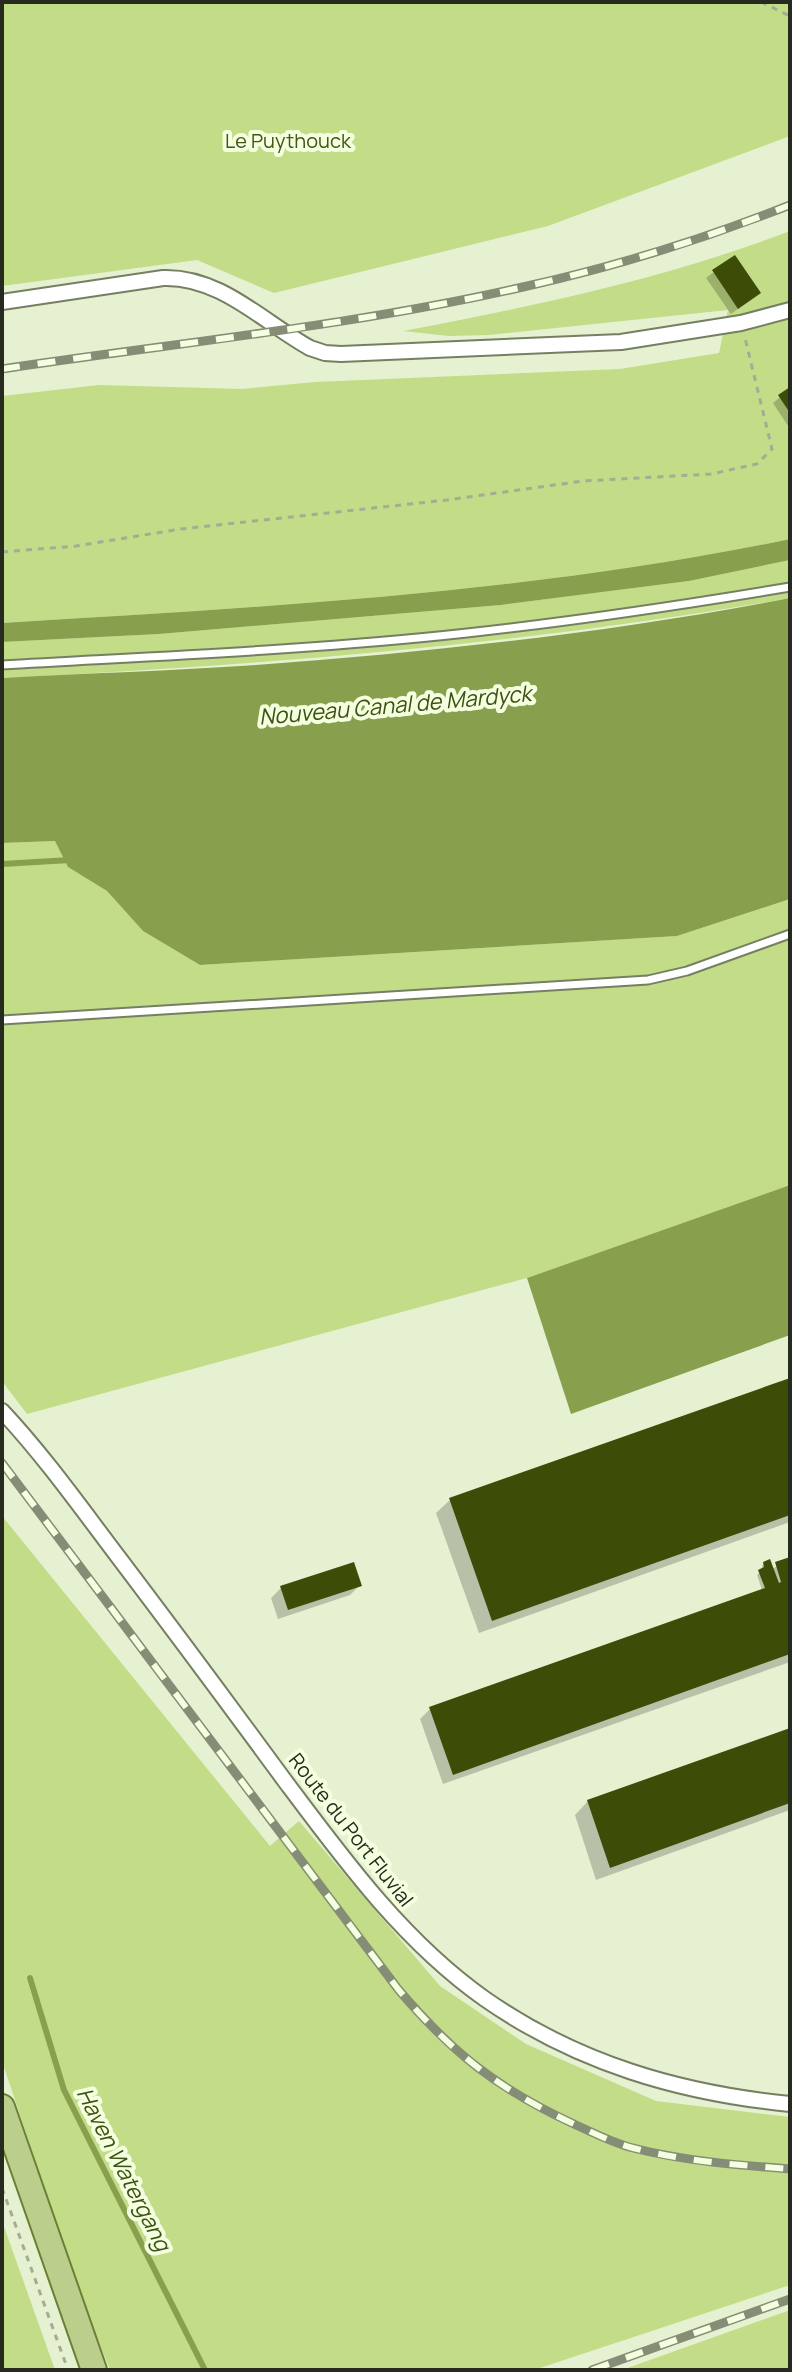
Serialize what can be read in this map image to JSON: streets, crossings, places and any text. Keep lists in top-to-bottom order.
{
  "streets": {
    "street": ["Route du Port Fluvial"]
  },
  "water": ["Nouveau Canal de Mardyck", "Haven Watergang"],
  "parks": ["Le Puythouck"]
}
